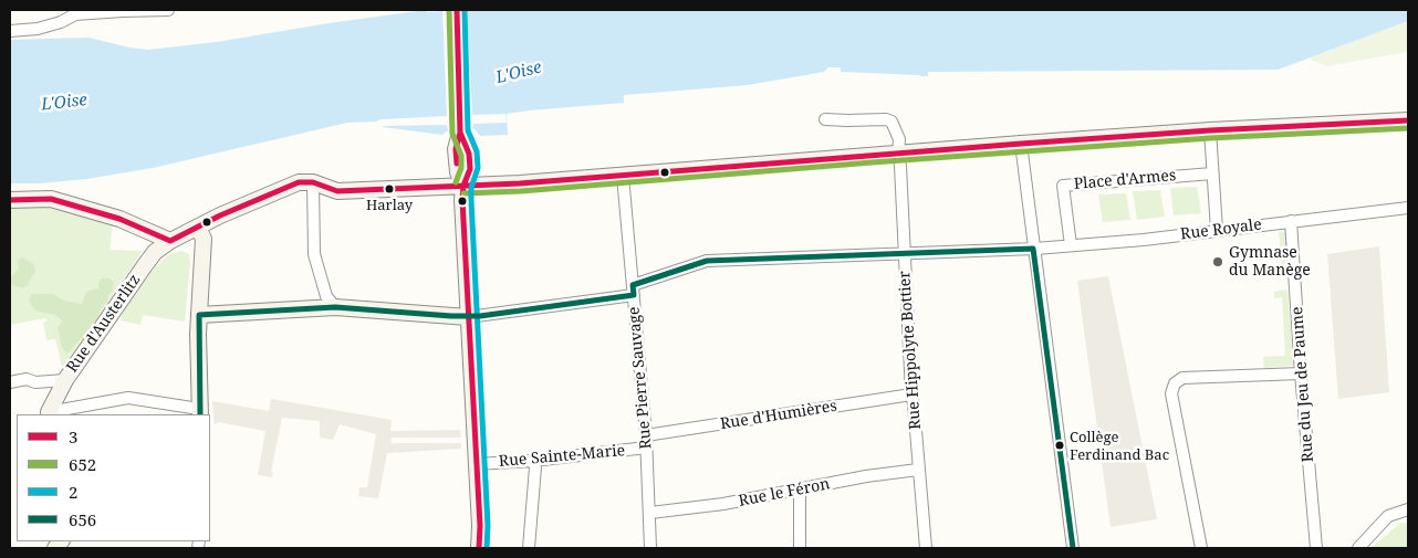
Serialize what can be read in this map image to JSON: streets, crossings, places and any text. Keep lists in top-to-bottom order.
{
  "streets": {
    "main road": ["Rue d'Austerlitz"],
    "street": [
      "Place d'Armes",
      "Rue Royale",
      "Rue Hippolyte Bottier",
      "Rue Pierre Sauvage",
      "Rue du Jeu de Paume",
      "Rue d'Humières",
      "Rue Sainte-Marie",
      "Rue le Féron"
    ]
  },
  "crossings": [
    ["Place d'Armes", "Rue Royale"],
    ["Rue Royale", "Rue Hippolyte Bottier"],
    ["Rue Royale", "Rue Pierre Sauvage"],
    ["Rue Royale", "Rue du Jeu de Paume"],
    ["Rue Hippolyte Bottier", "Rue d'Humières"],
    ["Rue Hippolyte Bottier", "Rue le Féron"],
    ["Rue Pierre Sauvage", "Rue d'Humières"],
    ["Rue Pierre Sauvage", "Rue Sainte-Marie"],
    ["Rue Pierre Sauvage", "Rue le Féron"],
    ["Rue d'Humières", "Rue Sainte-Marie"]
  ],
  "water": ["L'Oise"],
  "places": ["Harlay", "Gymnase du Manège", "Collège Ferdinand Bac"],
  "lines": [
    "transit line 3",
    "transit line 652",
    "transit line 2",
    "transit line 656"
  ],
  "legend": [
    "3",
    "652",
    "2",
    "656"
  ]
}
